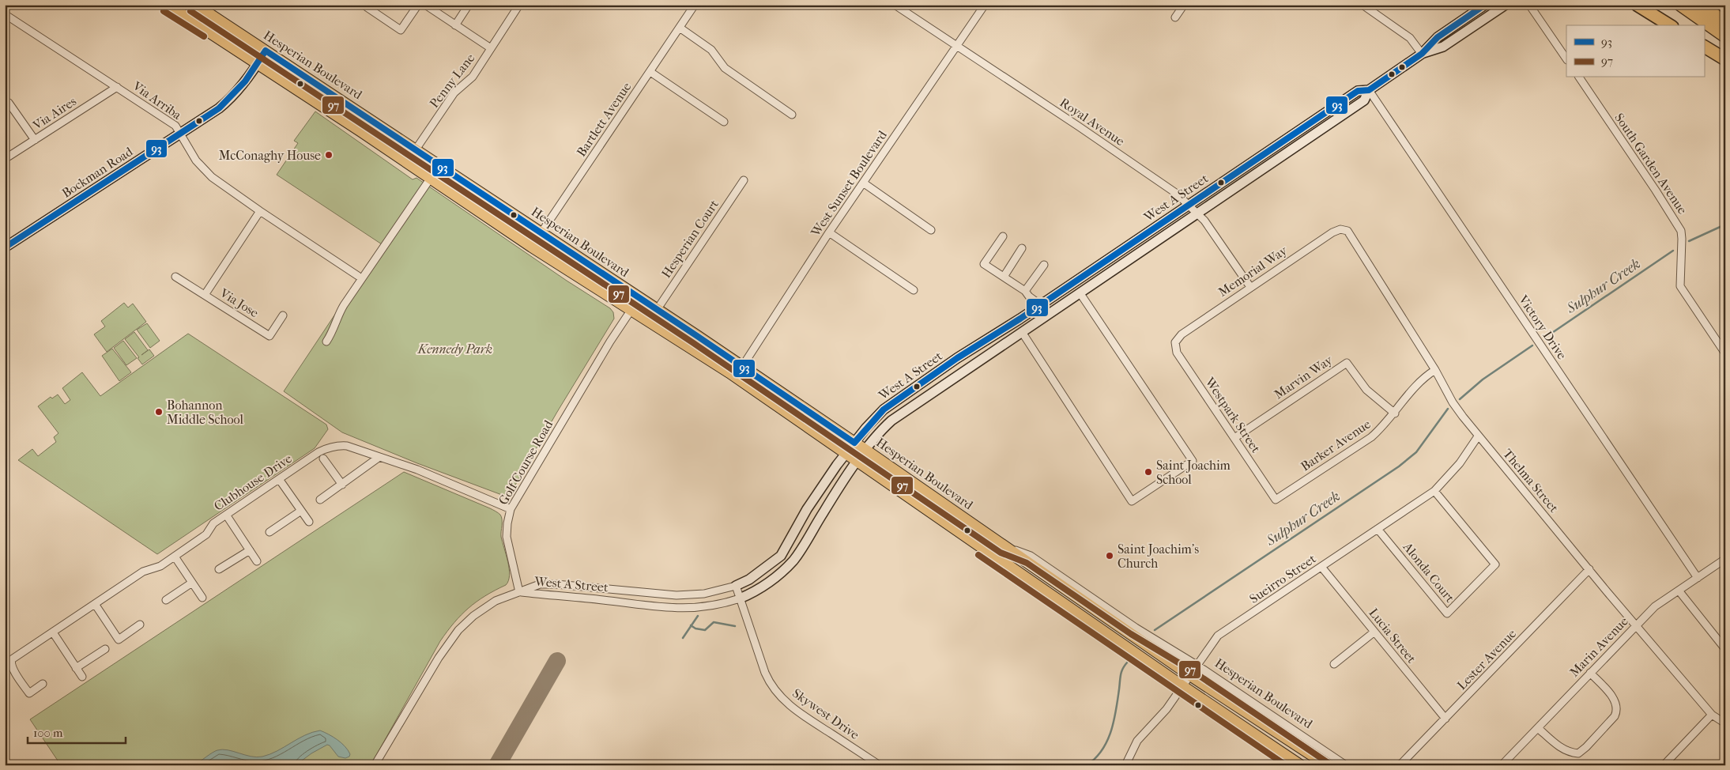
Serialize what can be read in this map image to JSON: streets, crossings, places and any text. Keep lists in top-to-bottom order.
{
  "streets": {
    "main road": ["Hesperian Boulevard", "Bockman Road", "West A Street"],
    "street": [
      "Penny Lane",
      "Via Arriba",
      "Via Aires",
      "Bartlett Avenue",
      "Royal Avenue",
      "South Garden Avenue",
      "West Sunset Boulevard",
      "Hesperian Court",
      "Memorial Way",
      "Via Jose",
      "Victory Drive",
      "Marvin Way",
      "Westpark Street",
      "Barker Avenue",
      "Golf Course Road",
      "Thelma Street",
      "Clubhouse Drive",
      "Alonda Court",
      "Sueirro Street",
      "Lucia Street",
      "Marin Avenue",
      "Lester Avenue",
      "Skywest Drive"
    ]
  },
  "crossings": [
    ["Hesperian Boulevard", "Penny Lane"],
    ["Hesperian Boulevard", "Bartlett Avenue"],
    ["Hesperian Boulevard", "Bockman Road"],
    ["Hesperian Boulevard", "West Sunset Boulevard"],
    ["Hesperian Boulevard", "West A Street"],
    ["Hesperian Boulevard", "Hesperian Court"],
    ["Hesperian Boulevard", "Golf Course Road"],
    ["Hesperian Boulevard", "Sueirro Street"],
    ["Via Arriba", "Via Aires"],
    ["Via Arriba", "Bockman Road"],
    ["Royal Avenue", "West Sunset Boulevard"],
    ["Royal Avenue", "West A Street"],
    ["Royal Avenue", "Memorial Way"],
    ["West A Street", "Victory Drive"],
    ["West A Street", "Golf Course Road"],
    ["West A Street", "Skywest Drive"],
    ["Memorial Way", "Westpark Street"],
    ["Memorial Way", "Thelma Street"],
    ["Victory Drive", "Marin Avenue"],
    ["Marvin Way", "Westpark Street"],
    ["Marvin Way", "Barker Avenue"],
    ["Westpark Street", "Barker Avenue"],
    ["Barker Avenue", "Thelma Street"],
    ["Golf Course Road", "Clubhouse Drive"],
    ["Thelma Street", "Sueirro Street"],
    ["Thelma Street", "Marin Avenue"],
    ["Thelma Street", "Lester Avenue"],
    ["Alonda Court", "Sueirro Street"],
    ["Sueirro Street", "Lucia Street"],
    ["Lucia Street", "Lester Avenue"]
  ],
  "water": ["Sulphur Creek"],
  "parks": ["Kennedy Park"],
  "places": [
    "McConaghy House",
    "Bohannon Middle School",
    "Saint Joachim School",
    "Saint Joachim's Church"
  ],
  "lines": ["transit line 93", "transit line 97"],
  "legend": ["93", "97"],
  "scale_bar": "100 m"
}
